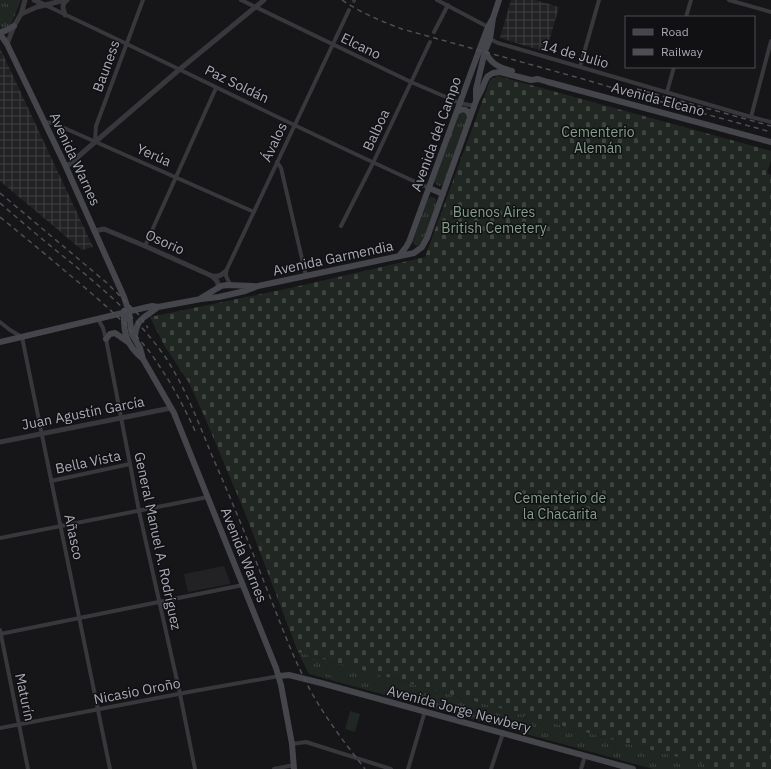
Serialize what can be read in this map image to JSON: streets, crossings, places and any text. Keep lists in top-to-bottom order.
{
  "streets": {
    "main road": [
      "Avenida Elcano",
      "Avenida del Campo",
      "Avenida Warnes",
      "Avenida Garmendia",
      "Avenida Jorge Newbery"
    ],
    "street": [
      "Elcano",
      "14 de Julio",
      "Bauness",
      "Paz Soldán",
      "Balboa",
      "Ávalos",
      "Yerúa",
      "Osorio",
      "Juan Agustín García",
      "Bella Vista",
      "Añasco",
      "General Manuel A. Rodríguez",
      "Nicasio Oroño",
      "Maturín"
    ]
  },
  "crossings": [
    ["Elcano", "Balboa"],
    ["Elcano", "Avenida del Campo"],
    ["Elcano", "Ávalos"],
    ["14 de Julio", "Avenida del Campo"],
    ["Bauness", "Paz Soldán"],
    ["Bauness", "Yerúa"],
    ["Paz Soldán", "Balboa"],
    ["Paz Soldán", "Avenida del Campo"],
    ["Paz Soldán", "Ávalos"],
    ["Avenida Elcano", "Avenida del Campo"],
    ["Avenida del Campo", "Avenida Garmendia"],
    ["Ávalos", "Yerúa"],
    ["Yerúa", "Avenida Warnes"],
    ["Avenida Warnes", "Osorio"],
    ["Avenida Warnes", "Avenida Garmendia"],
    ["Avenida Warnes", "Juan Agustín García"],
    ["Avenida Warnes", "Nicasio Oroño"],
    ["Avenida Warnes", "Avenida Jorge Newbery"],
    ["Avenida Garmendia", "Añasco"],
    ["Avenida Garmendia", "General Manuel A. Rodríguez"],
    ["Juan Agustín García", "Añasco"],
    ["Juan Agustín García", "General Manuel A. Rodríguez"],
    ["Bella Vista", "Añasco"],
    ["Bella Vista", "General Manuel A. Rodríguez"],
    ["Añasco", "Nicasio Oroño"],
    ["General Manuel A. Rodríguez", "Nicasio Oroño"],
    ["Nicasio Oroño", "Maturín"],
    ["Nicasio Oroño", "Avenida Jorge Newbery"]
  ],
  "parks": ["Cementerio Alemán", "Buenos Aires British Cemetery", "Cementerio de la Chacarita"],
  "legend": ["Road", "Railway"]
}
